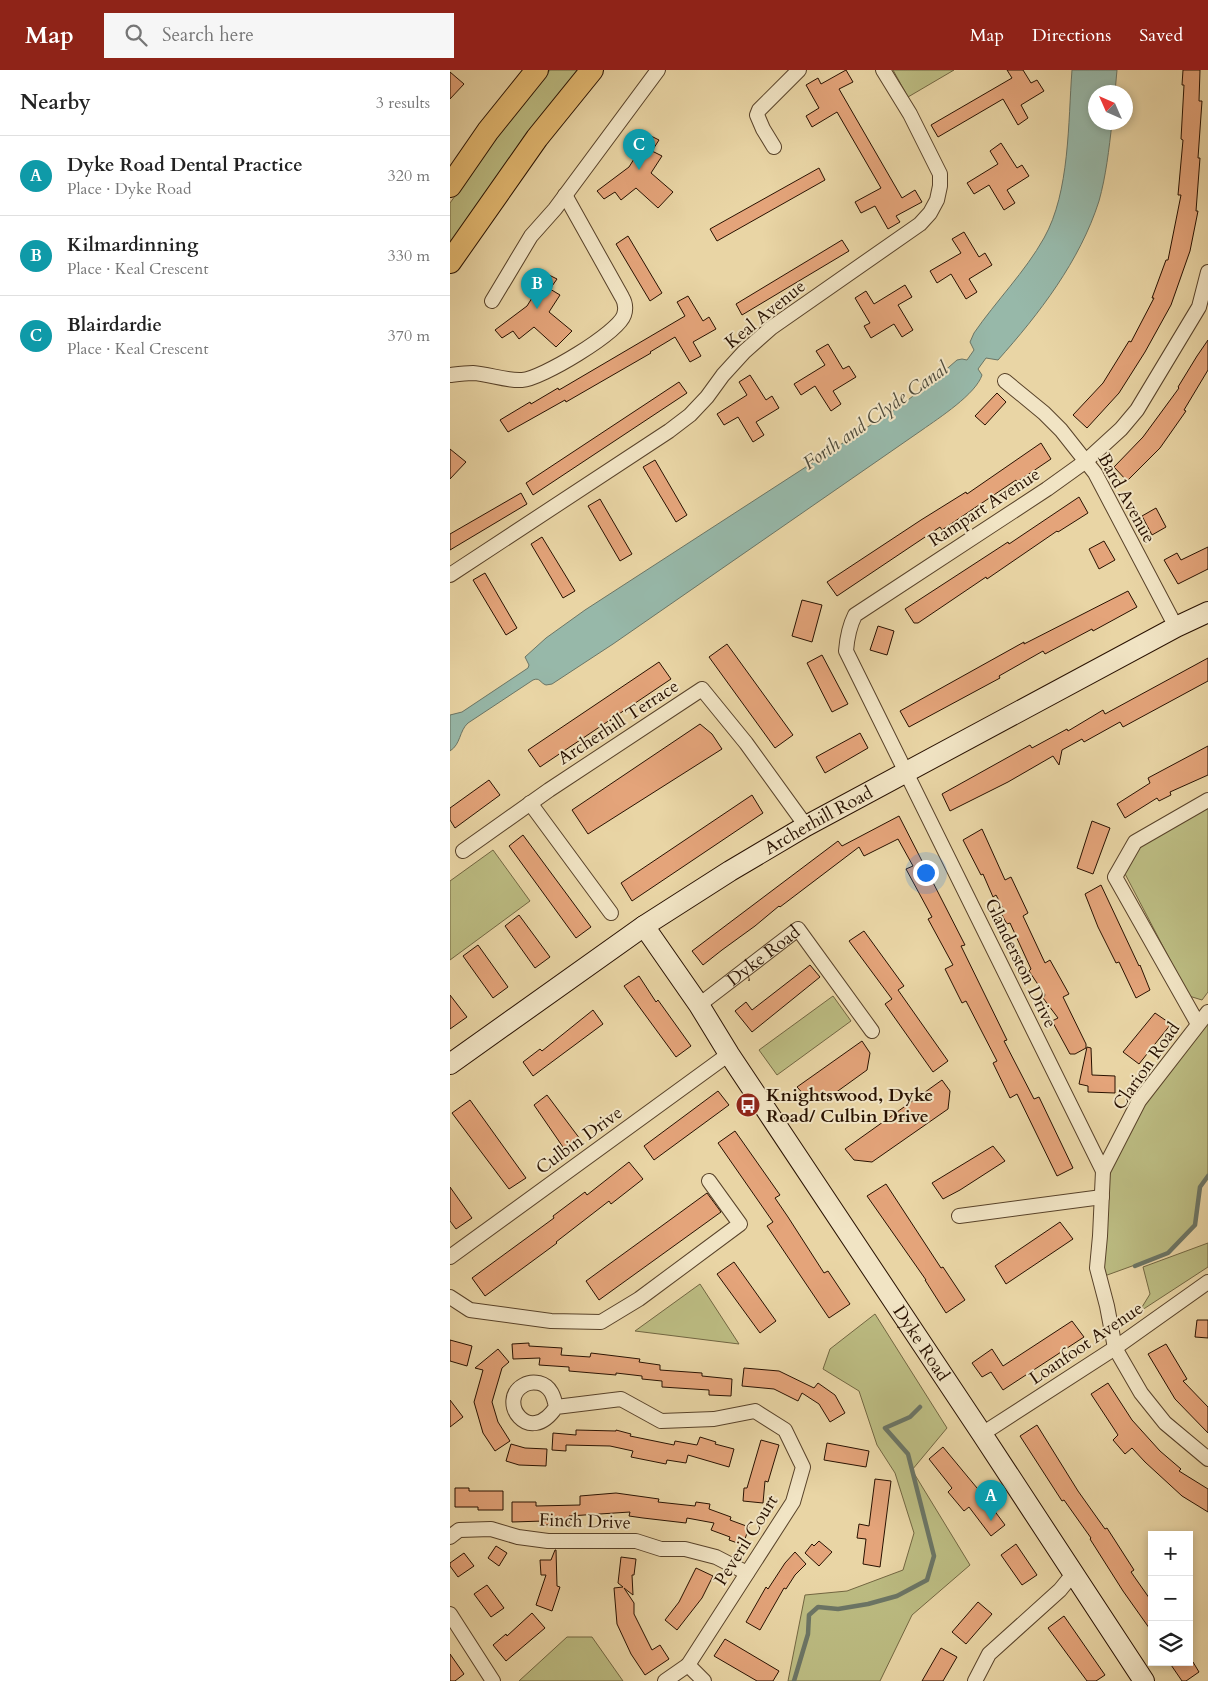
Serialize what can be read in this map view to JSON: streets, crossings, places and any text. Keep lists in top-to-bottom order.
{
  "streets": {
    "street": [
      "Keal Avenue",
      "Bard Avenue",
      "Rampart Avenue",
      "Archerhill Terrace",
      "Archerhill Road",
      "Dyke Road",
      "Glanderston Drive",
      "Clarion Road",
      "Culbin Drive",
      "Loanfoot Avenue",
      "Finch Drive",
      "Peveril Court"
    ]
  },
  "crossings": [
    ["Bard Avenue", "Rampart Avenue"],
    ["Bard Avenue", "Archerhill Road"],
    ["Rampart Avenue", "Archerhill Road"],
    ["Rampart Avenue", "Glanderston Drive"],
    ["Archerhill Terrace", "Archerhill Road"],
    ["Archerhill Road", "Dyke Road"],
    ["Archerhill Road", "Glanderston Drive"],
    ["Dyke Road", "Culbin Drive"],
    ["Dyke Road", "Loanfoot Avenue"],
    ["Glanderston Drive", "Clarion Road"],
    ["Clarion Road", "Loanfoot Avenue"],
    ["Finch Drive", "Peveril Court"]
  ],
  "water": ["Forth and Clyde Canal"],
  "places": {
    "bus stop": ["Knightswood, Dyke Road/ Culbin Drive"]
  },
  "north": "top left",
  "page": {
    "header": "Map",
    "search": "Search here",
    "nav": ["Map", "Directions", "Saved"],
    "heading": ["Nearby", "3 results"],
    "pins": ["C", "B", "A"],
    "list": [
      {
        "mark": "A",
        "name": "Dyke Road Dental Practice",
        "note": "Place · Dyke Road",
        "value": "320 m"
      },
      {
        "mark": "B",
        "name": "Kilmardinning",
        "note": "Place · Keal Crescent",
        "value": "330 m"
      },
      {
        "mark": "C",
        "name": "Blairdardie",
        "note": "Place · Keal Crescent",
        "value": "370 m"
      }
    ],
    "map_buttons": ["+", "−"]
  }
}
